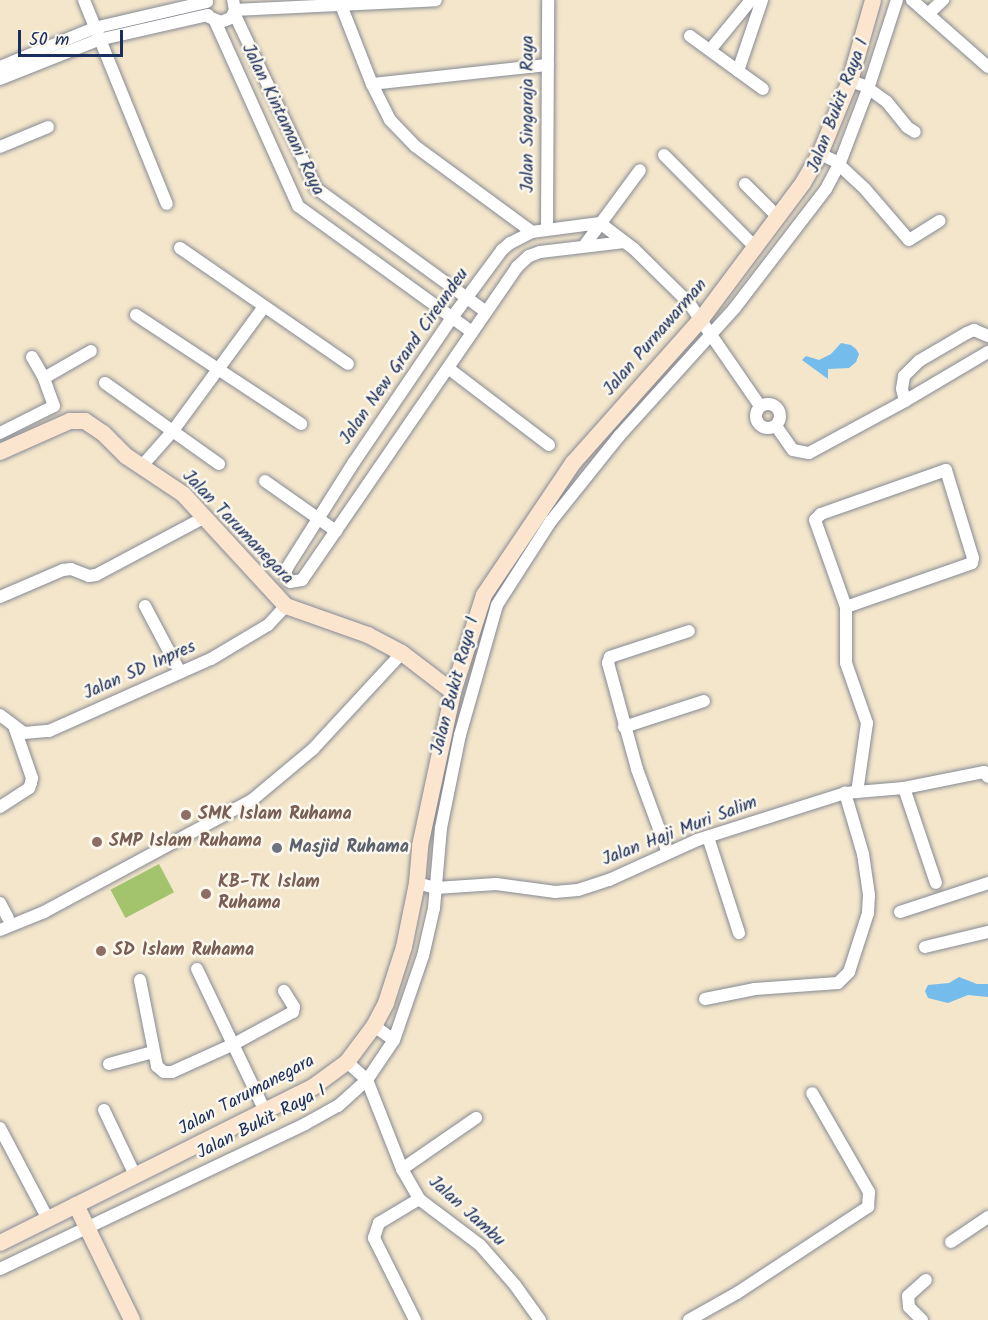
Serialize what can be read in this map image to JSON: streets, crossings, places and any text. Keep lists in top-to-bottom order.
{
  "streets": {
    "street": [
      "Jalan Bukit Raya I",
      "Jalan Singaraja Raya",
      "Jalan Kintamani Raya",
      "Jalan Purnawarman",
      "Jalan New Grand Cireundeu",
      "Jalan Tarumanegara",
      "Jalan SD Inpres",
      "Jalan Haji Muri Salim",
      "Jalan Jambu"
    ]
  },
  "crossings": [
    ["Jalan Bukit Raya I", "Jalan Purnawarman"],
    ["Jalan Bukit Raya I", "Jalan Tarumanegara"],
    ["Jalan Bukit Raya I", "Jalan Haji Muri Salim"],
    ["Jalan Bukit Raya I", "Jalan Jambu"],
    ["Jalan Singaraja Raya", "Jalan New Grand Cireundeu"],
    ["Jalan Kintamani Raya", "Jalan New Grand Cireundeu"],
    ["Jalan Purnawarman", "Jalan Tarumanegara"],
    ["Jalan Tarumanegara", "Jalan SD Inpres"],
    ["Jalan Tarumanegara", "Jalan Haji Muri Salim"],
    ["Jalan Tarumanegara", "Jalan Jambu"]
  ],
  "places": [
    "SMK Islam Ruhama",
    "SMP Islam Ruhama",
    "Masjid Ruhama",
    "KB-TK Islam Ruhama",
    "SD Islam Ruhama"
  ],
  "scale_bar": "50 m"
}
